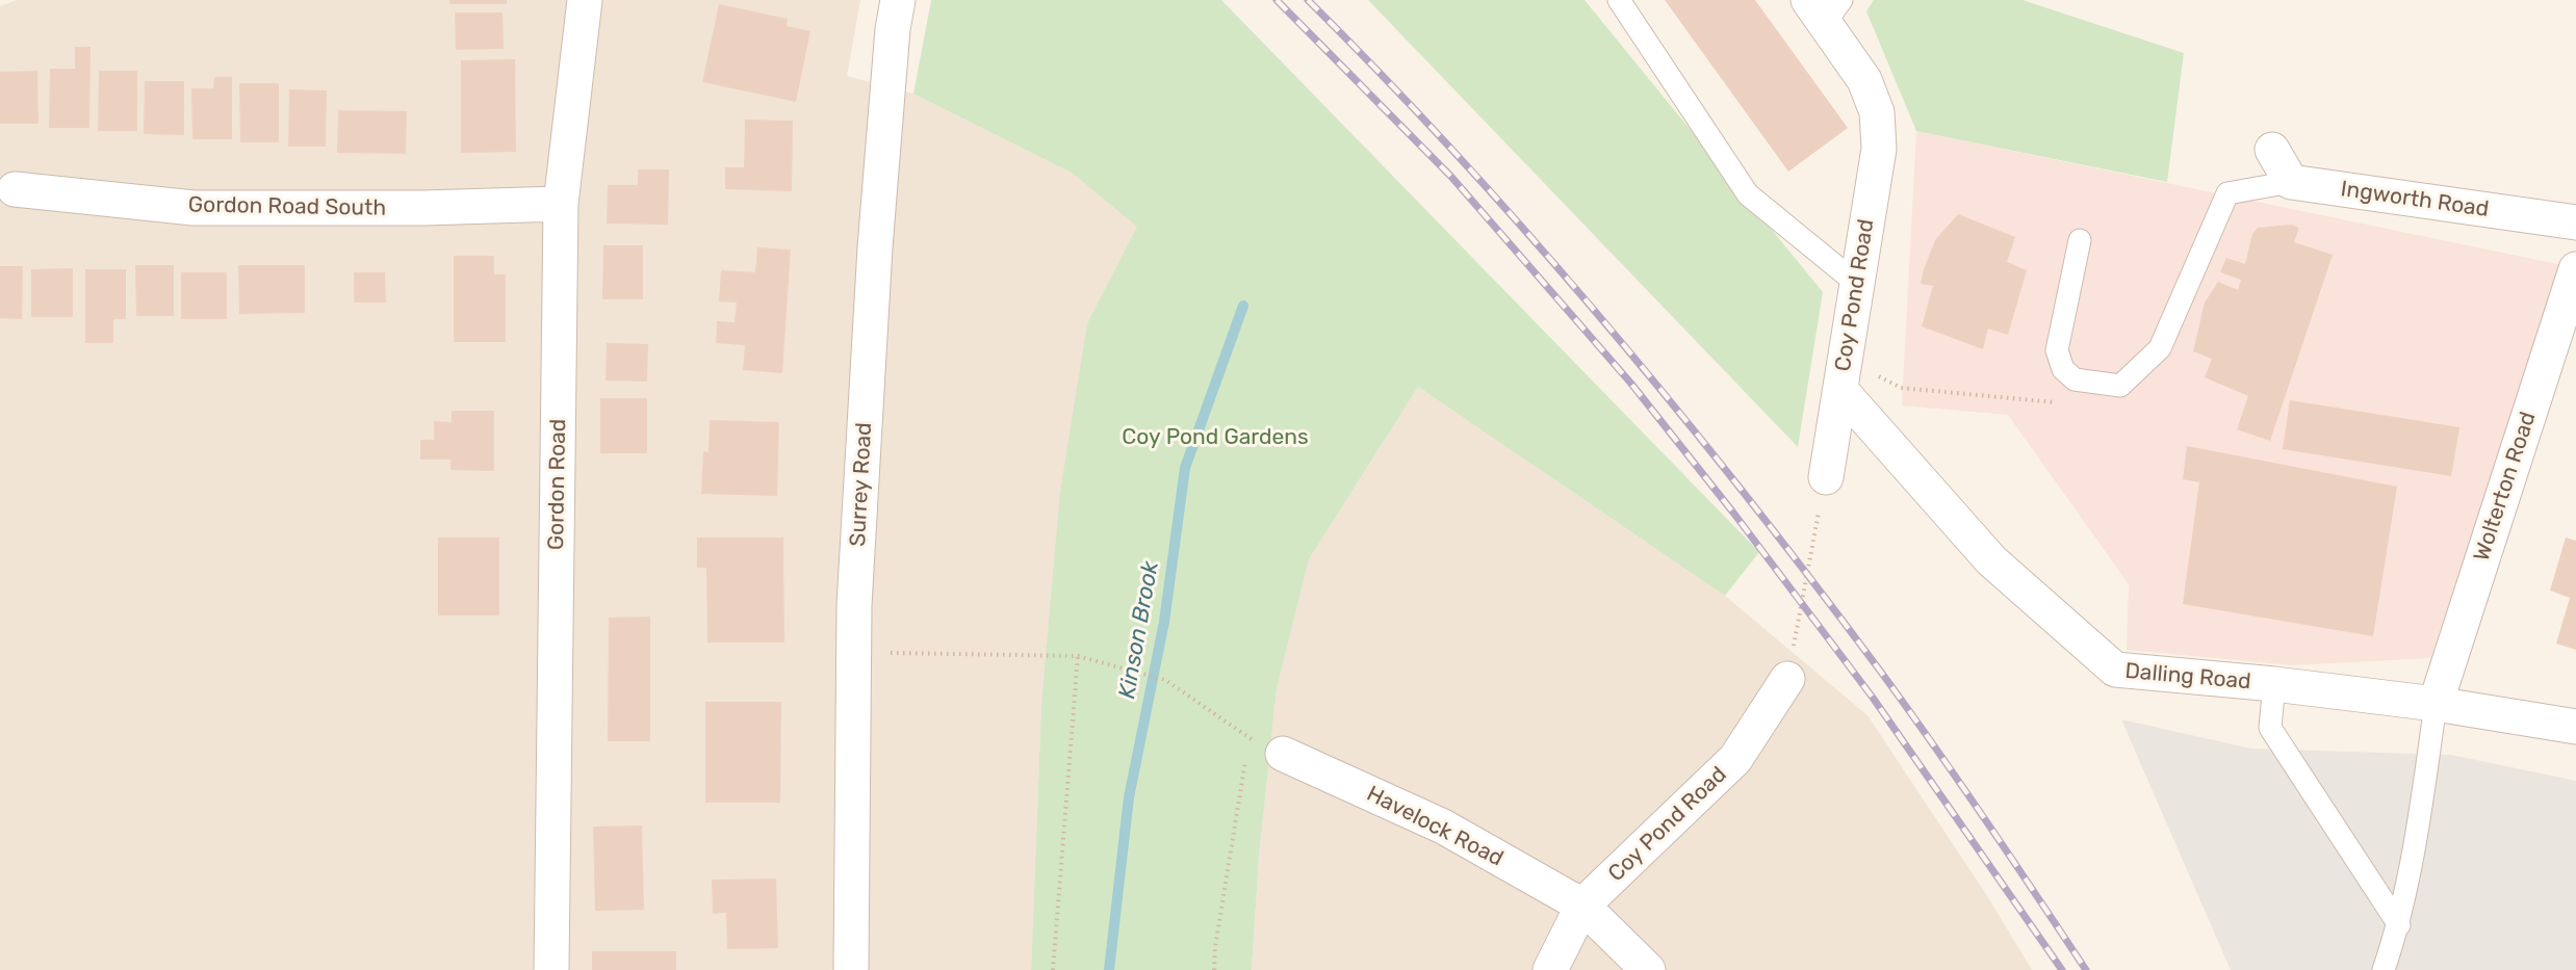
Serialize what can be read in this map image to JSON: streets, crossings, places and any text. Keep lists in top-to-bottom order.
{
  "streets": {
    "street": [
      "Ingworth Road",
      "Gordon Road South",
      "Coy Pond Road",
      "Gordon Road",
      "Surrey Road",
      "Wolterton Road",
      "Dalling Road",
      "Havelock Road"
    ]
  },
  "crossings": [
    ["Gordon Road South", "Gordon Road"],
    ["Coy Pond Road", "Dalling Road"],
    ["Coy Pond Road", "Havelock Road"],
    ["Wolterton Road", "Dalling Road"]
  ],
  "water": ["Kinson Brook"],
  "parks": ["Coy Pond Gardens"]
}
